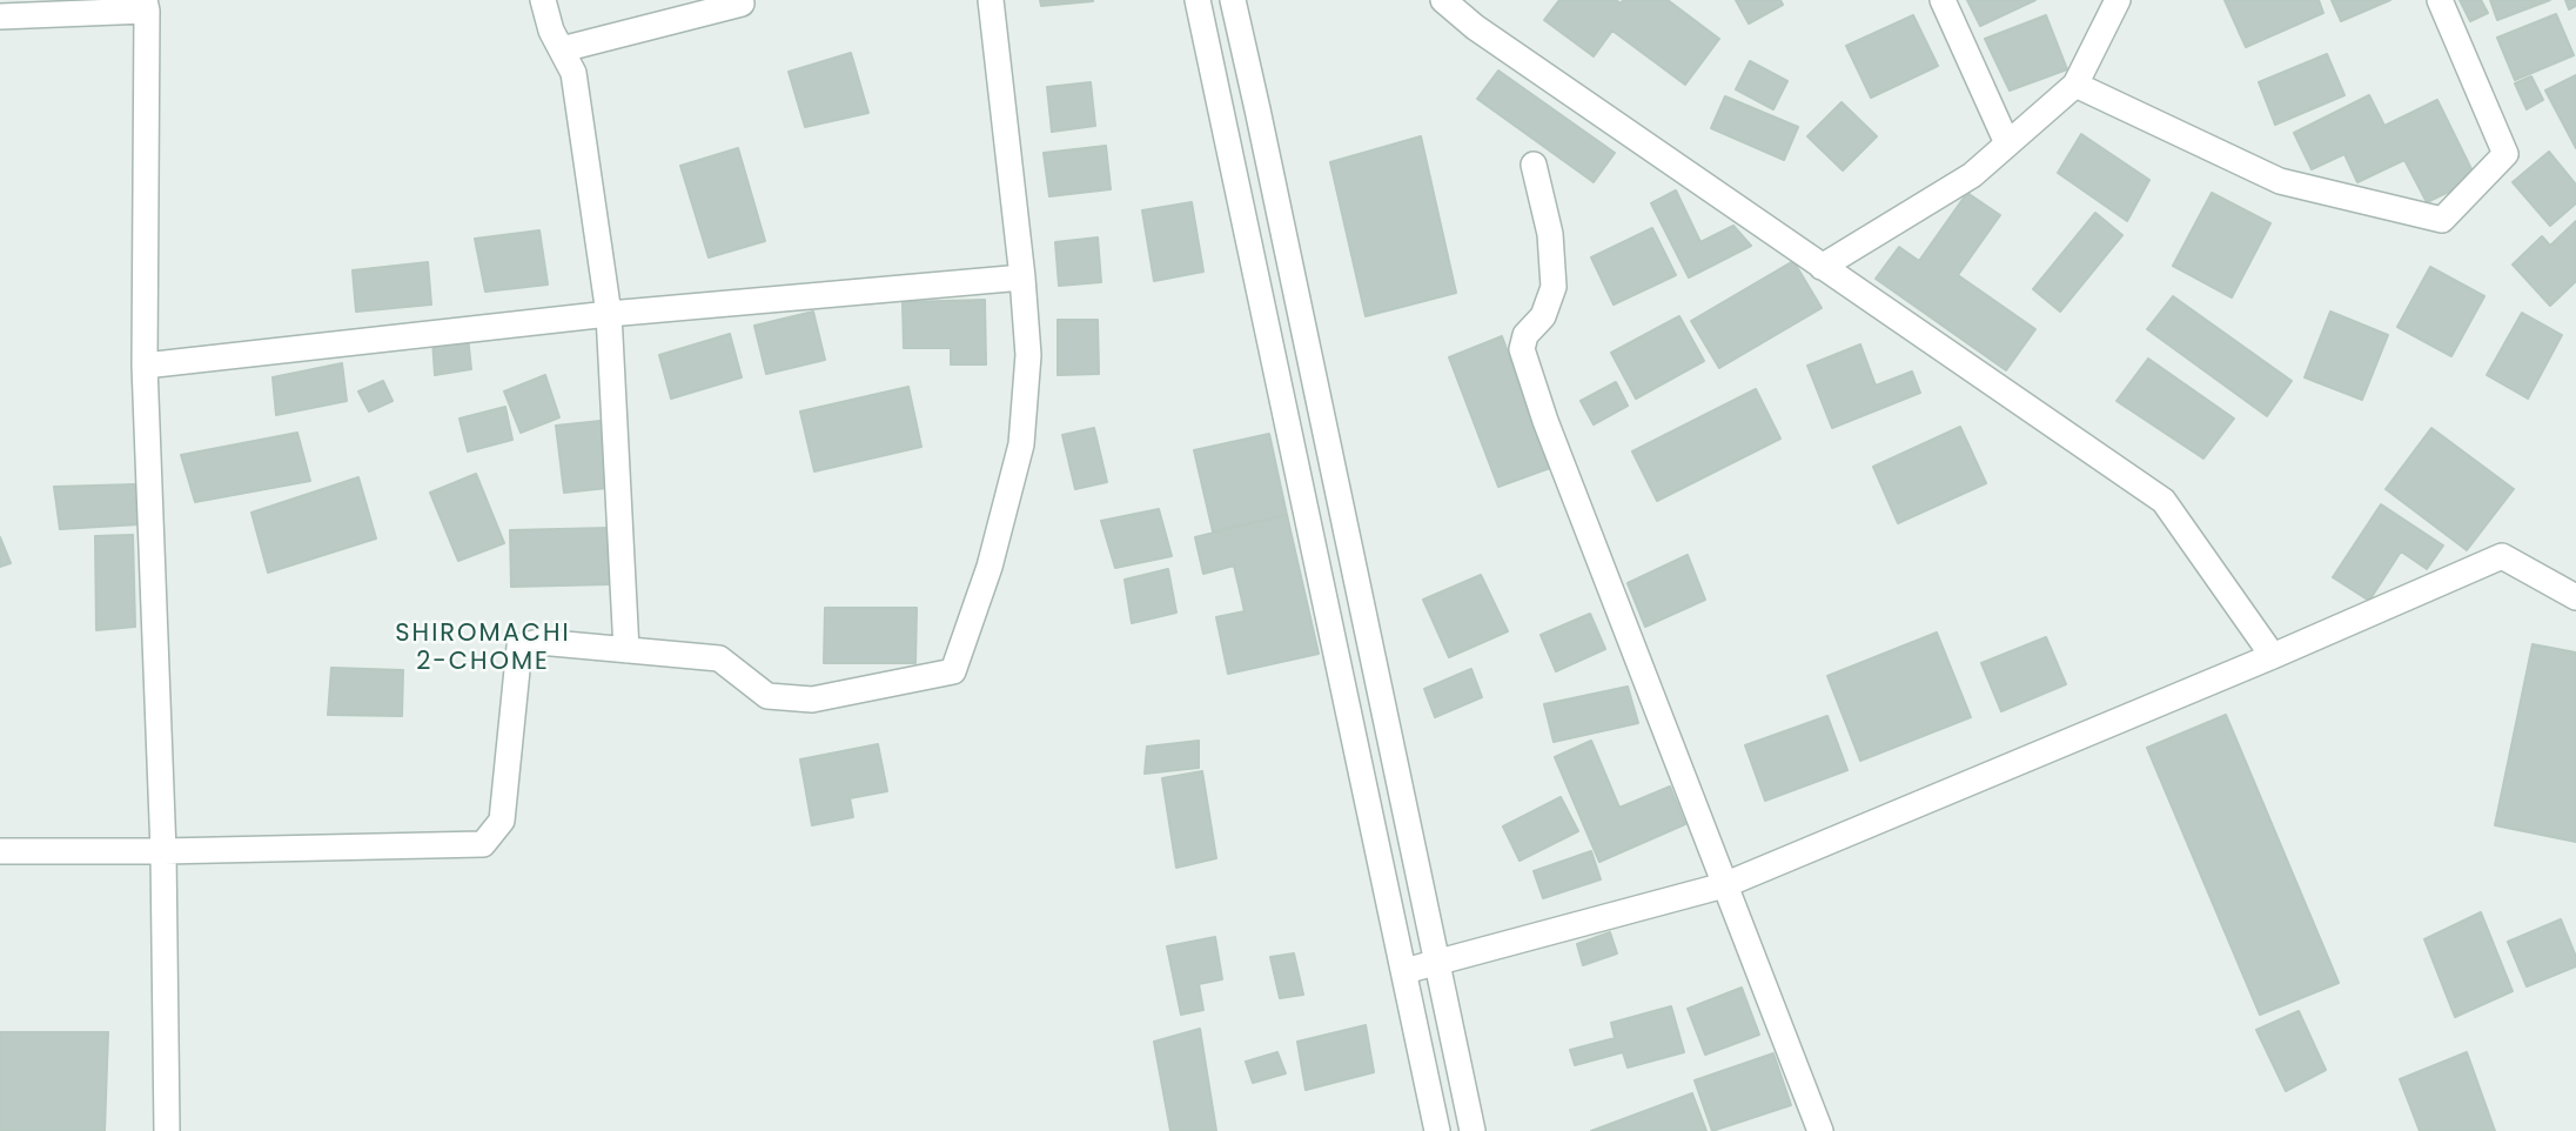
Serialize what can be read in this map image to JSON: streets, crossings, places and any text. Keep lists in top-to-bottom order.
{
  "districts": ["SHIROMACHI 2-CHOME"]
}
